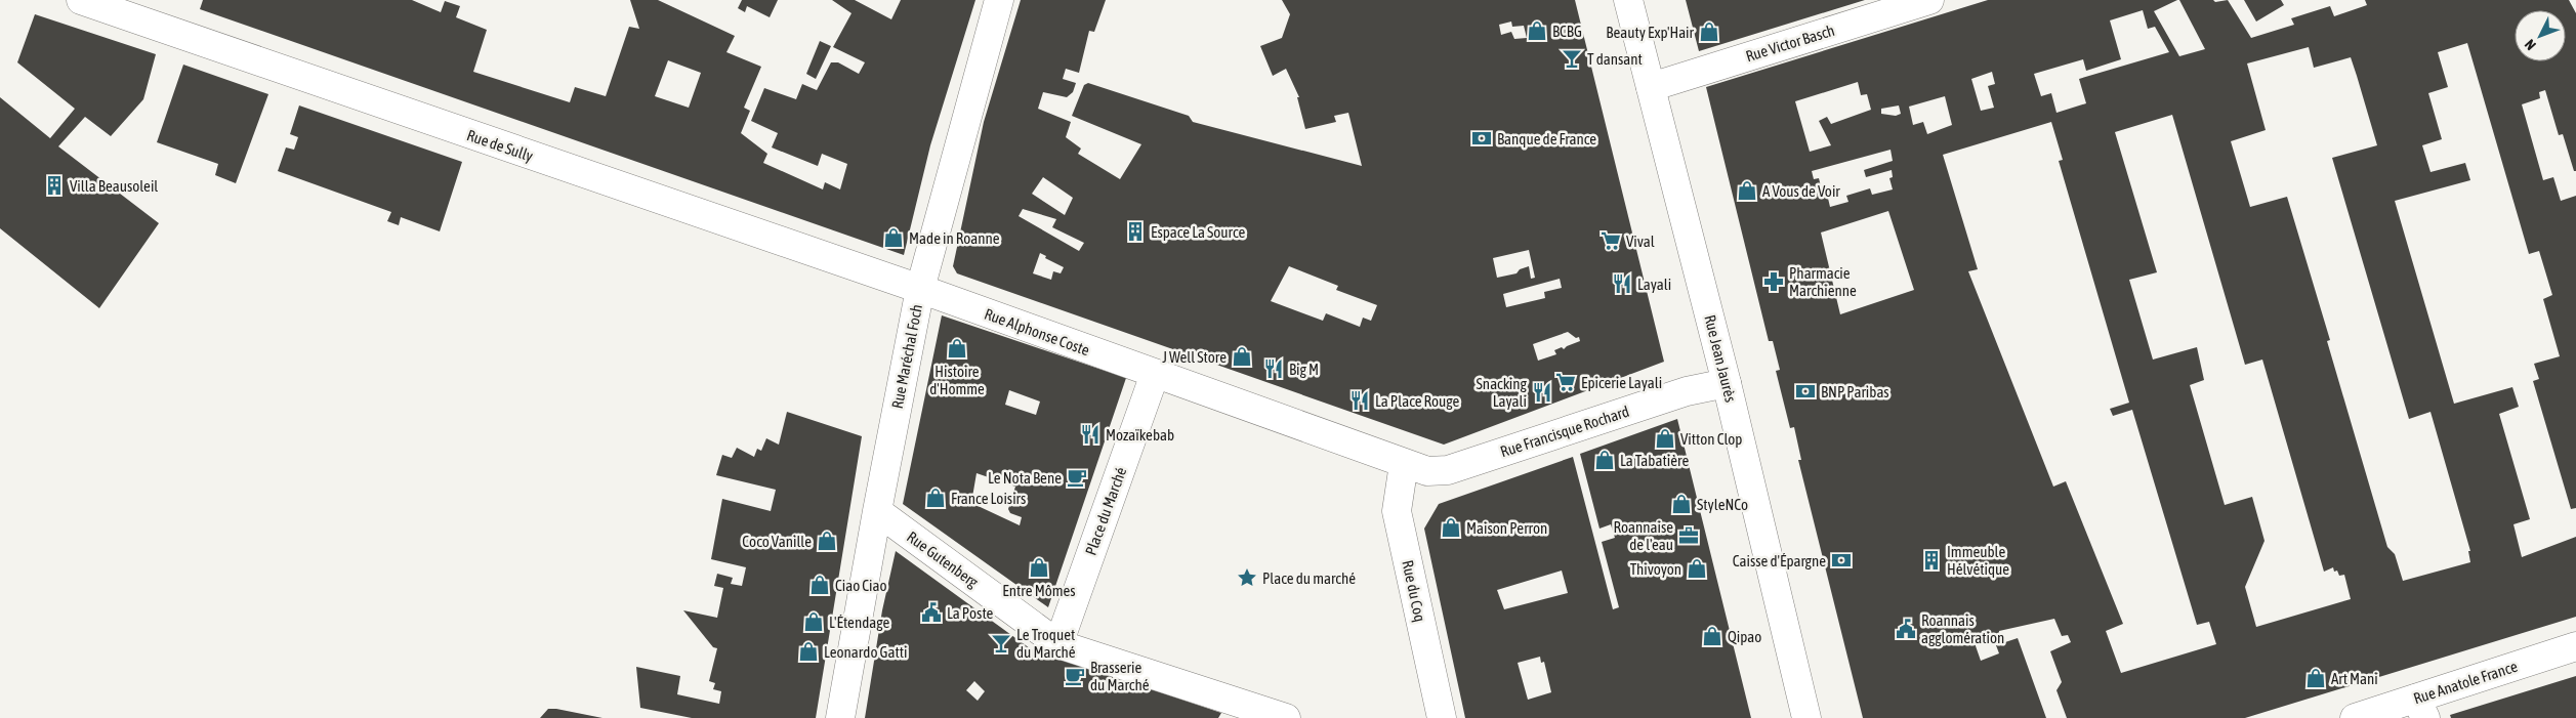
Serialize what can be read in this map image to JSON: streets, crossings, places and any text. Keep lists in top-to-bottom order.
{
  "streets": {
    "street": [
      "Rue Victor Basch",
      "Rue de Sully",
      "Rue Alphonse Coste",
      "Rue Maréchal Foch",
      "Rue Jean Jaurès",
      "Rue Francisque Rochard",
      "Place du Marché",
      "Rue Gutenberg",
      "Rue du Coq",
      "Rue Anatole France"
    ]
  },
  "crossings": [
    ["Rue Victor Basch", "Rue Jean Jaurès"],
    ["Rue de Sully", "Rue Alphonse Coste"],
    ["Rue de Sully", "Rue Maréchal Foch"],
    ["Rue Alphonse Coste", "Rue Maréchal Foch"],
    ["Rue Alphonse Coste", "Place du Marché"],
    ["Rue Maréchal Foch", "Rue Gutenberg"],
    ["Rue Jean Jaurès", "Rue Francisque Rochard"],
    ["Rue Francisque Rochard", "Rue du Coq"],
    ["Place du Marché", "Rue Gutenberg"]
  ],
  "places": {
    "shop": [
      "BCBG",
      "Beauty Exp'Hair",
      "A Vous de Voir",
      "Made in Roanne",
      "Histoire d'Homme",
      "J Well Store",
      "Vitton Clop",
      "La Tabatière",
      "France Loisirs",
      "StyleNCo",
      "Maison Perron",
      "Coco Vanille",
      "Entre Mômes",
      "Thivoyon",
      "Ciao Ciao",
      "L'Étendage",
      "Qipao",
      "Leonardo Gatti",
      "Art Mani"
    ],
    "bar": ["T dansant", "Le Troquet du Marché"],
    "bank": ["Banque de France", "BNP Paribas", "Caisse d'Épargne"],
    "building": ["Villa Beausoleil", "Espace La Source", "Immeuble Hélvétique"],
    "supermarket": ["Vival", "Epicerie Layali"],
    "pharmacy": ["Pharmacie Marchienne"],
    "restaurant": [
      "Layali",
      "Big M",
      "Snacking Layali",
      "La Place Rouge",
      "Mozaïkebab"
    ],
    "cafe": ["Le Nota Bene", "Brasserie du Marché"],
    "office": ["Roannaise de l'eau"],
    "place": ["Place du marché"],
    "public building": ["La Poste", "Roannais agglomération"]
  },
  "north": "bottom left"
}
